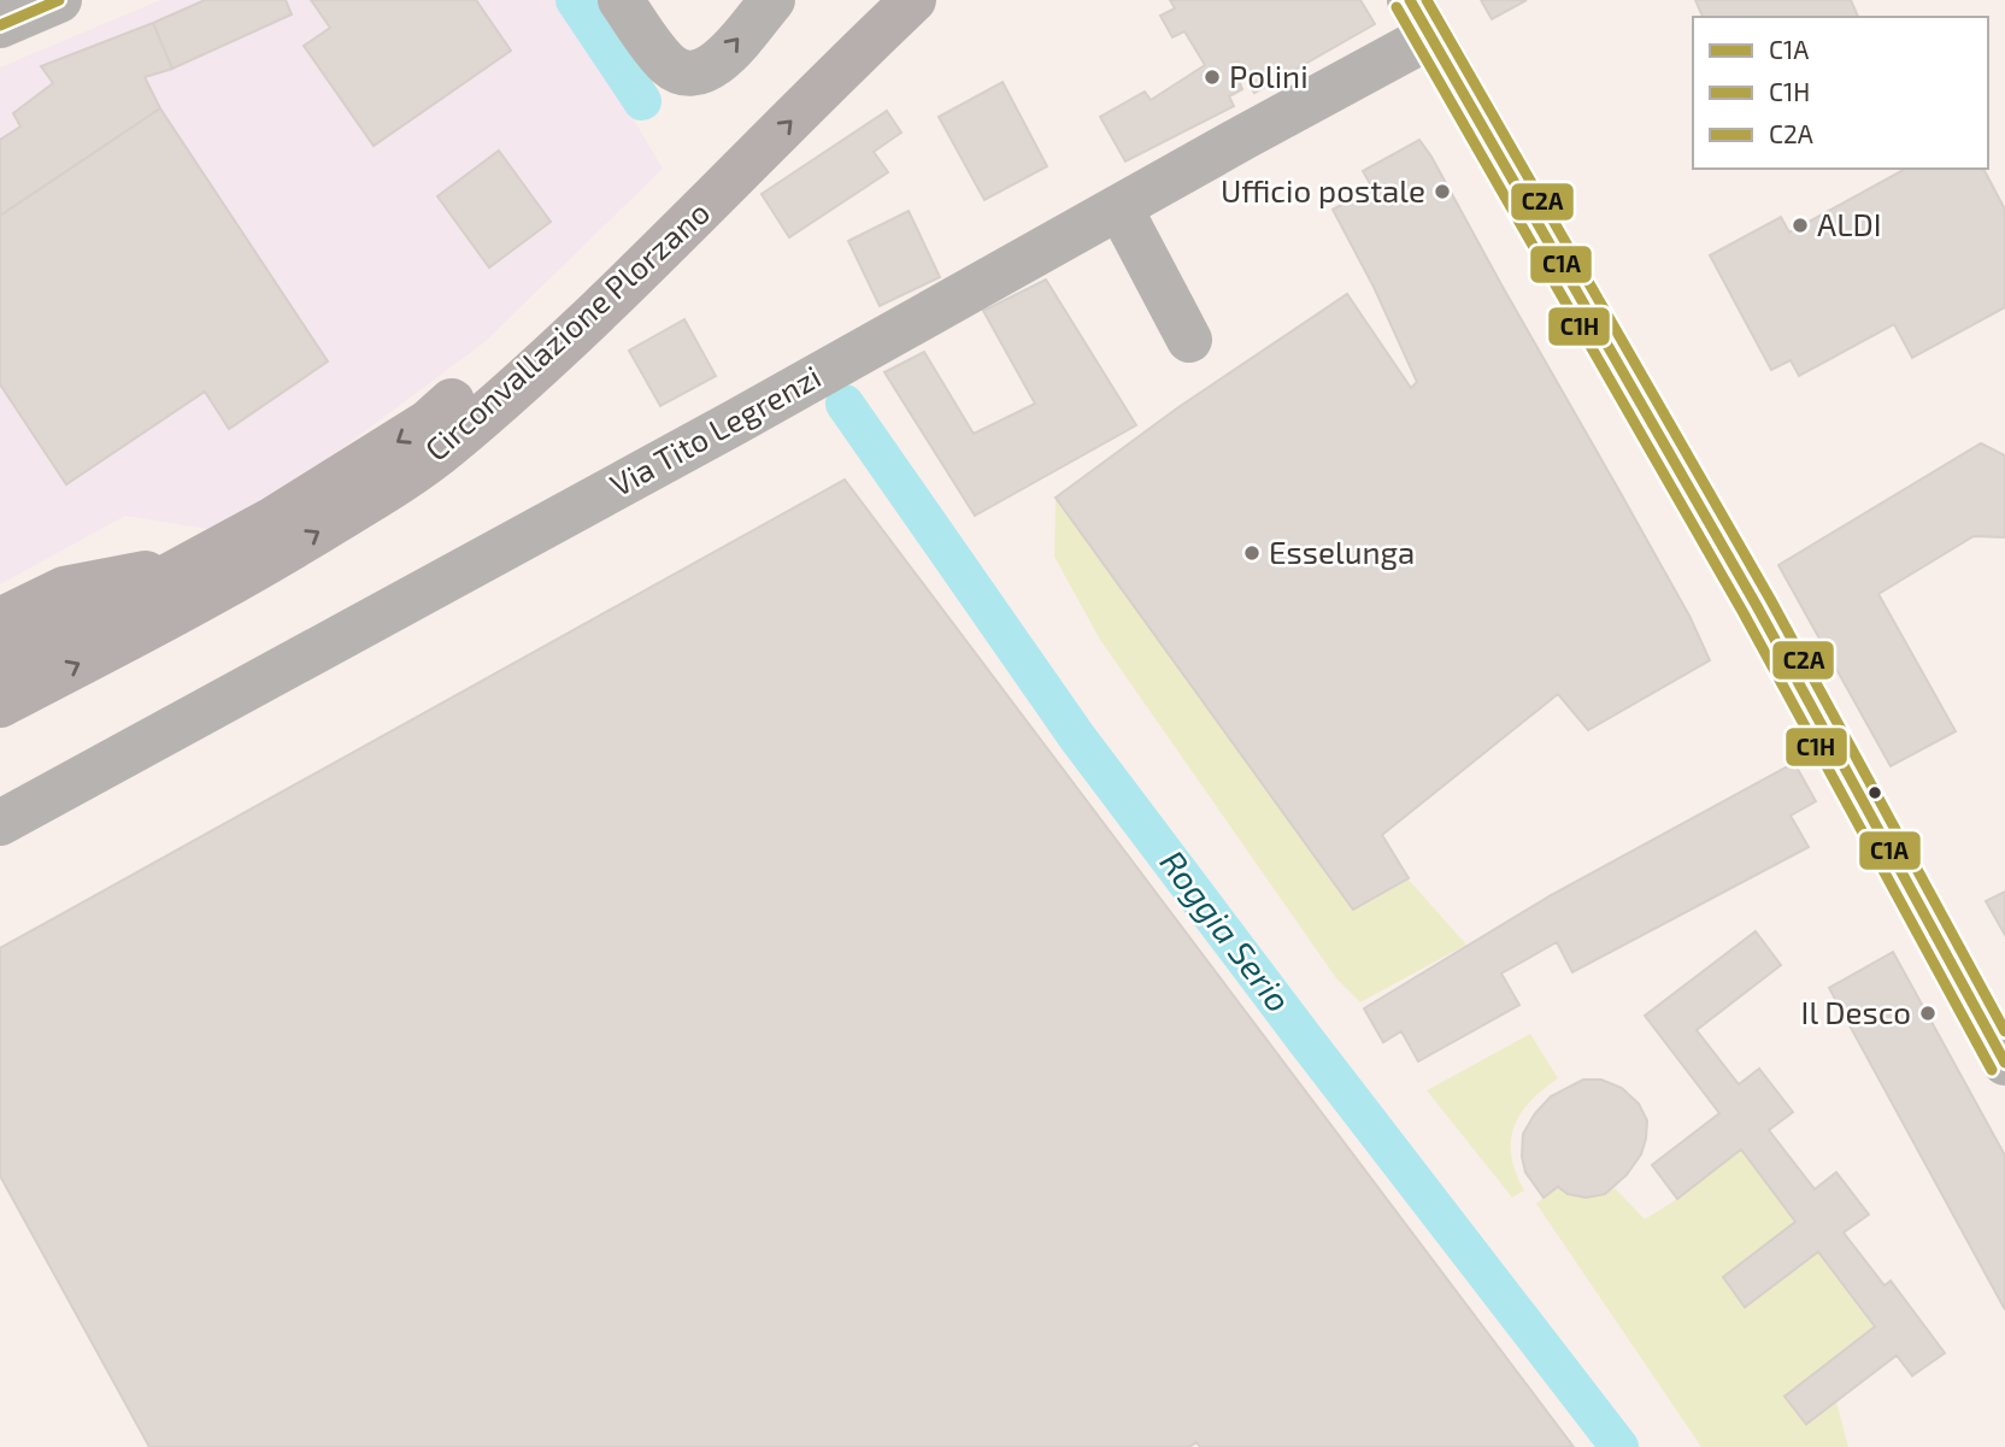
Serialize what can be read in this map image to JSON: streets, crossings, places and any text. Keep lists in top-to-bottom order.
{
  "streets": {
    "highway": ["Circonvallazione Plorzano"],
    "street": ["Via Tito Legrenzi"]
  },
  "water": ["Roggia Serio"],
  "places": [
    "Polini",
    "Ufficio postale",
    "ALDI",
    "Esselunga",
    "Il Desco"
  ],
  "lines": ["transit line C1A", "transit line C2A", "transit line C1H"],
  "legend": ["C1A", "C1H", "C2A"]
}
